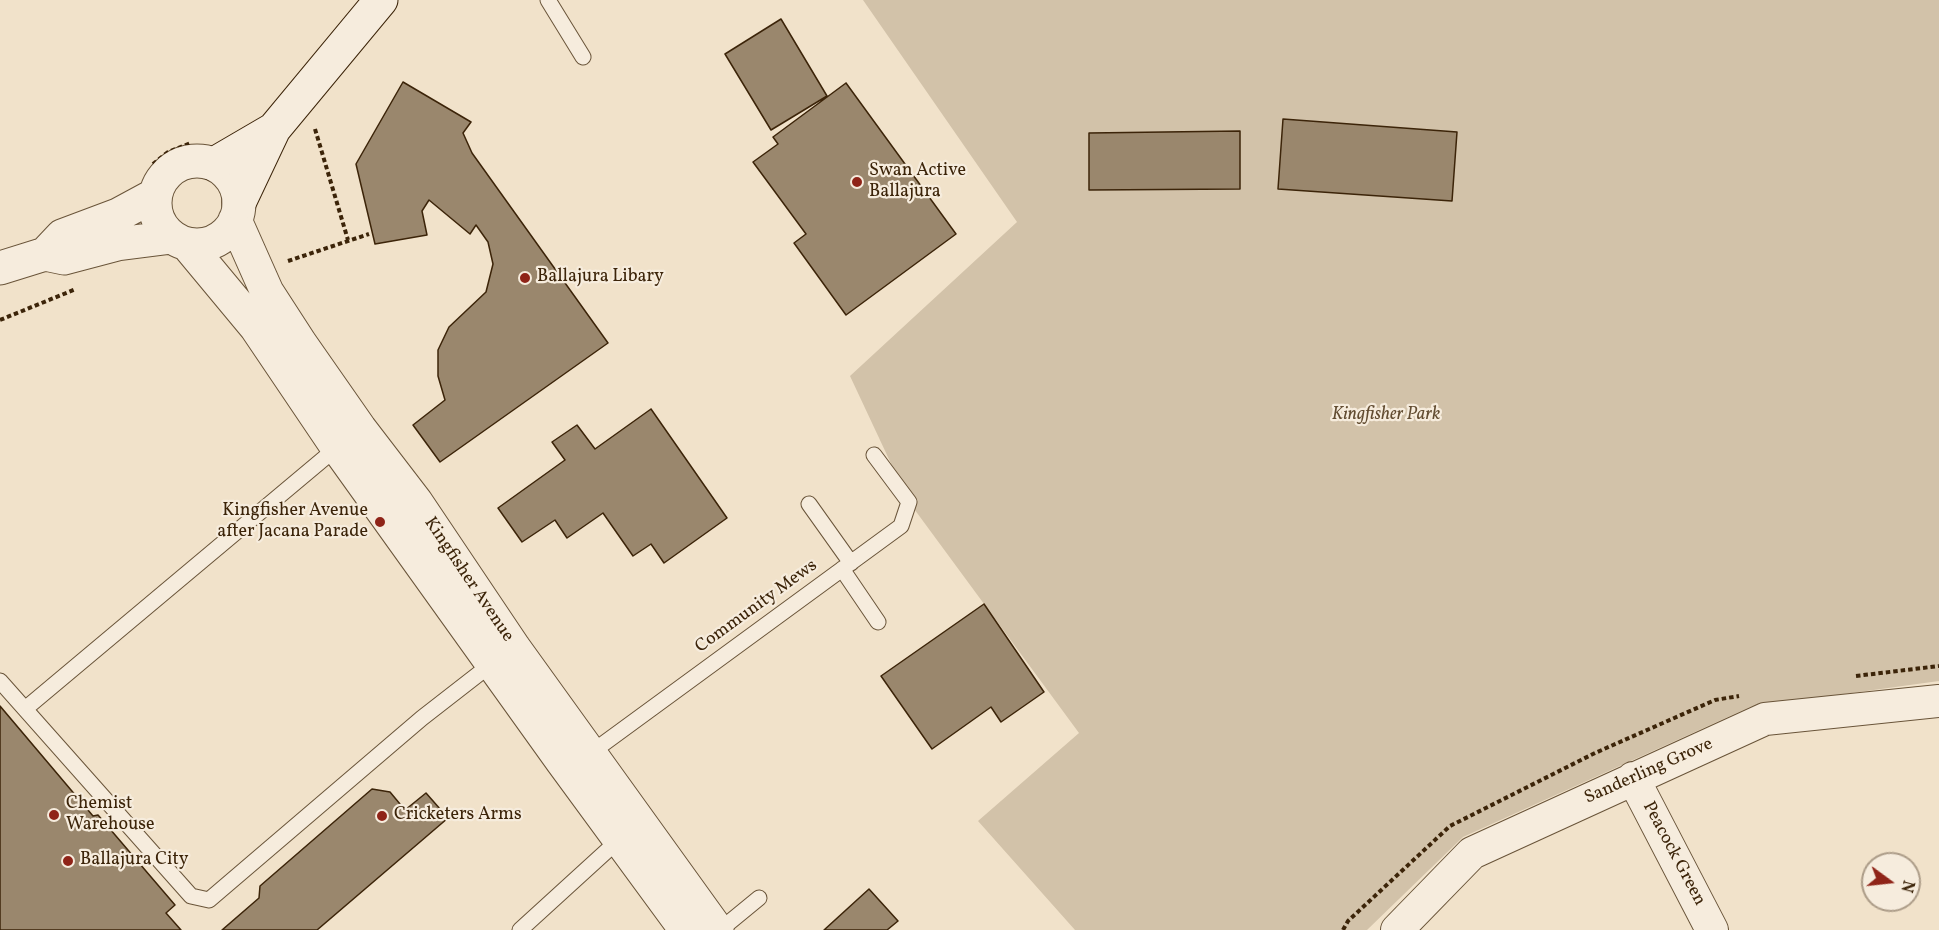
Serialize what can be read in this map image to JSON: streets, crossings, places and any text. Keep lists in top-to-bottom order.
{
  "streets": {
    "street": ["Kingfisher Avenue", "Sanderling Grove", "Peacock Green"],
    "lane": ["Community Mews"]
  },
  "crossings": [
    ["Kingfisher Avenue", "Community Mews"],
    ["Sanderling Grove", "Peacock Green"]
  ],
  "parks": ["Kingfisher Park"],
  "places": [
    "Swan Active Ballajura",
    "Ballajura Libary",
    "Kingfisher Avenue after Jacana Parade",
    "Chemist Warehouse",
    "Cricketers Arms",
    "Ballajura City"
  ],
  "north": "right"
}
